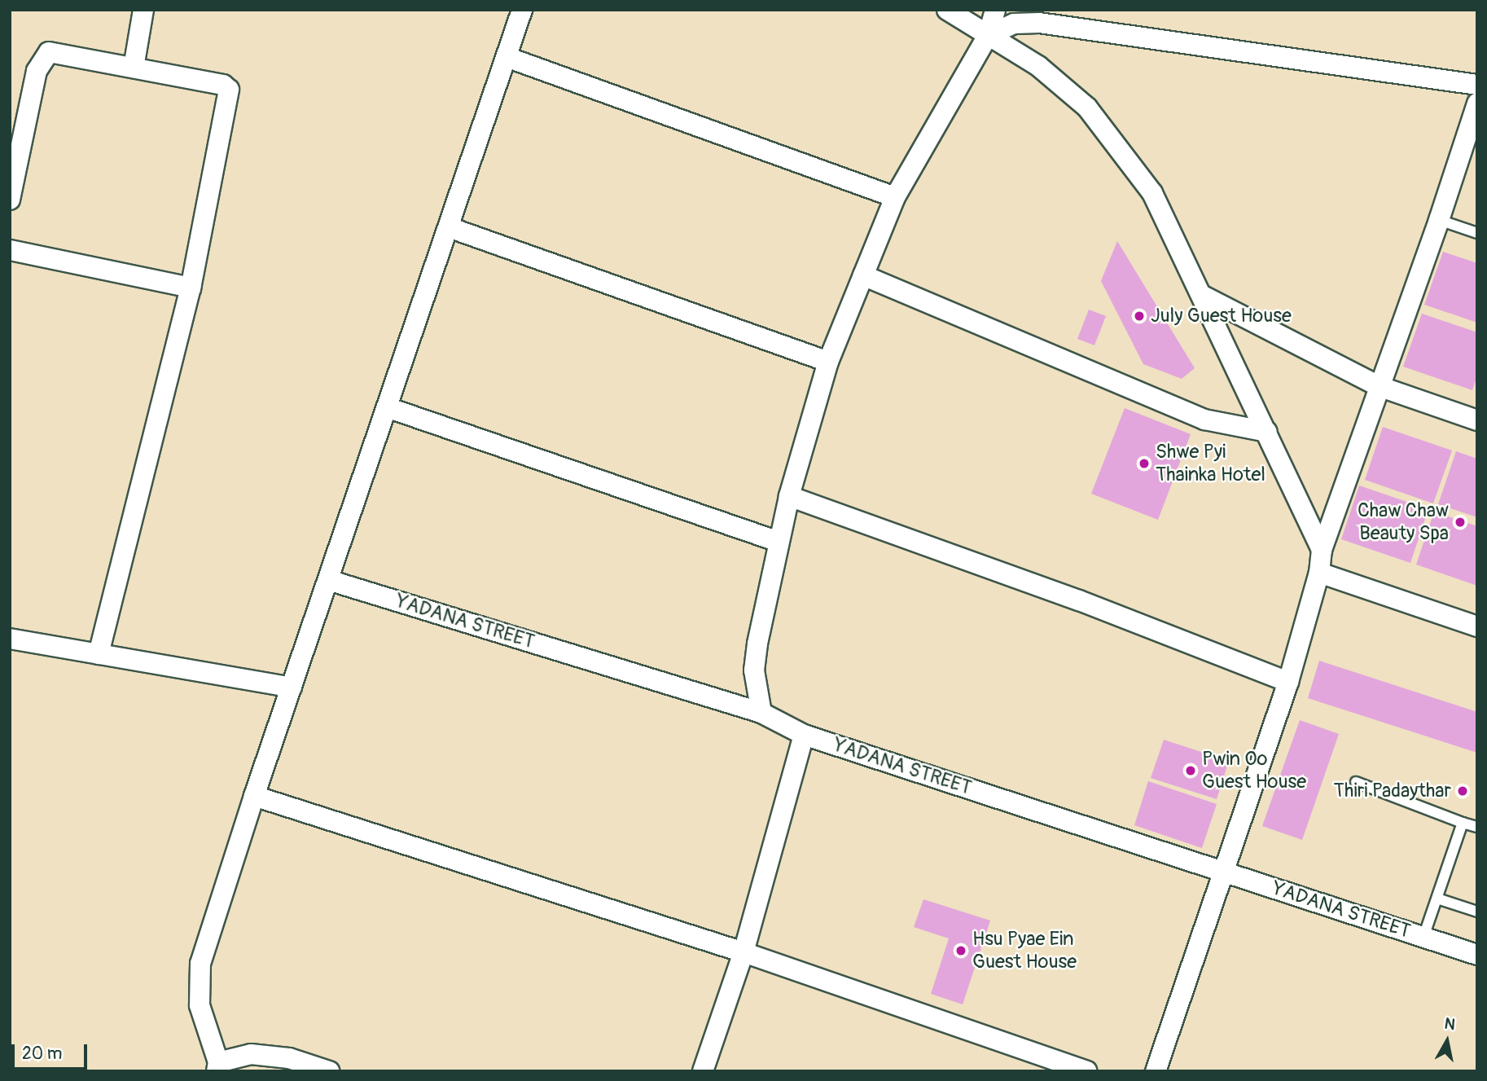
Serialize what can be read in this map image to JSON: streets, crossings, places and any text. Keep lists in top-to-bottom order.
{
  "streets": {
    "street": ["YADANA STREET"]
  },
  "places": [
    "July Guest House",
    "Shwe Pyi Thainka Hotel",
    "Chaw Chaw Beauty Spa",
    "Pwin Oo Guest House",
    "Thiri Padaythar",
    "Hsu Pyae Ein Guest House"
  ],
  "scale_bar": "20 m",
  "north": "top"
}
